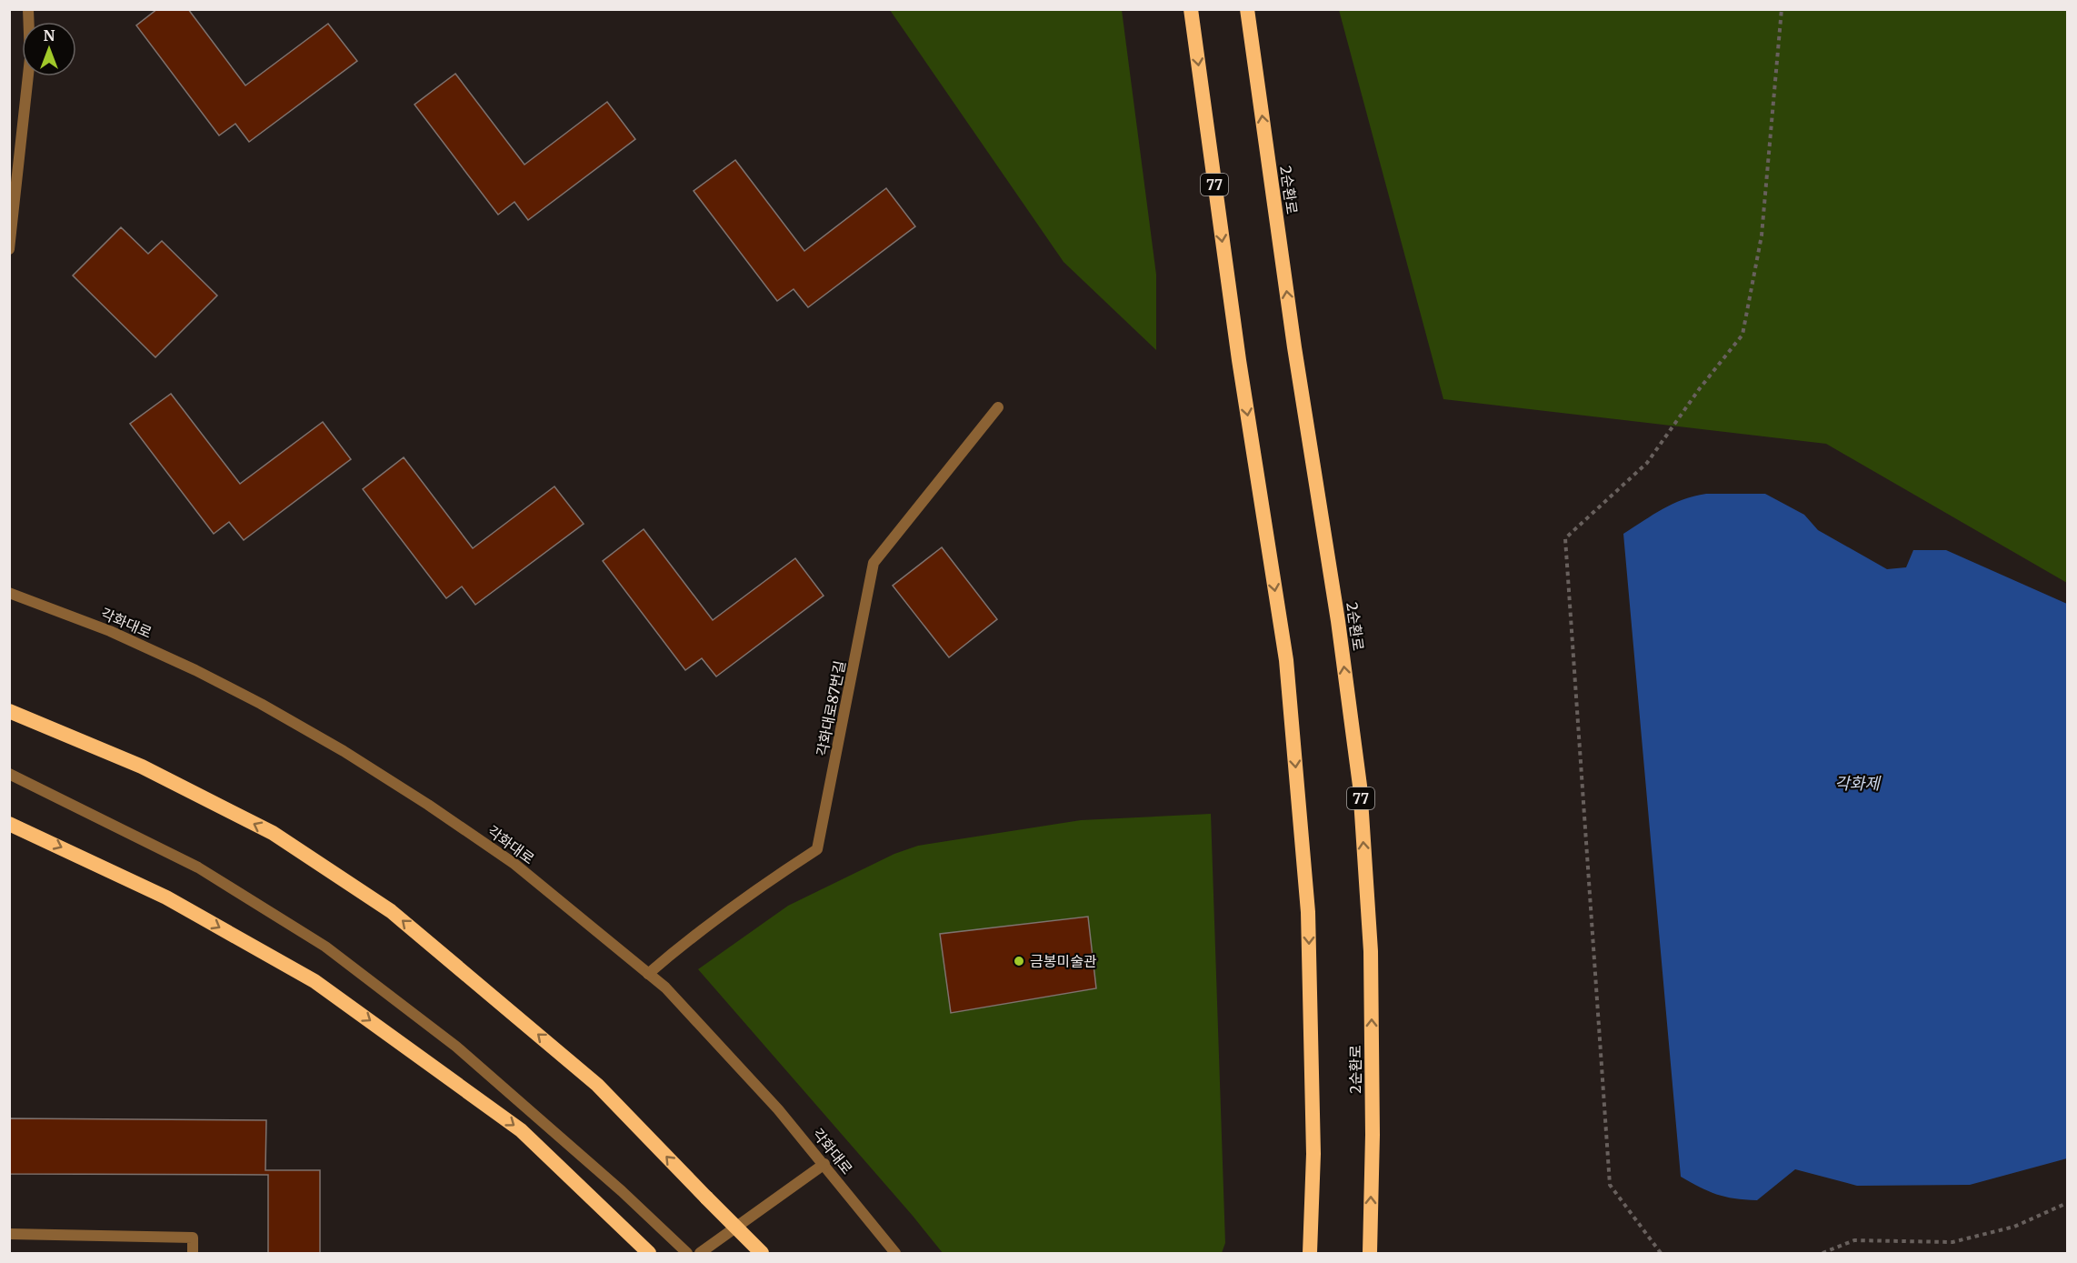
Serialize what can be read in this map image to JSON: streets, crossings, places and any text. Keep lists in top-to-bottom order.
{
  "streets": {
    "highway": ["77", "2순환로"],
    "street": ["각화대로", "각화대로87번길"]
  },
  "crossings": [
    ["각화대로", "각화대로87번길"]
  ],
  "water": ["각화제"],
  "places": ["금봉미술관"],
  "north": "top"
}
